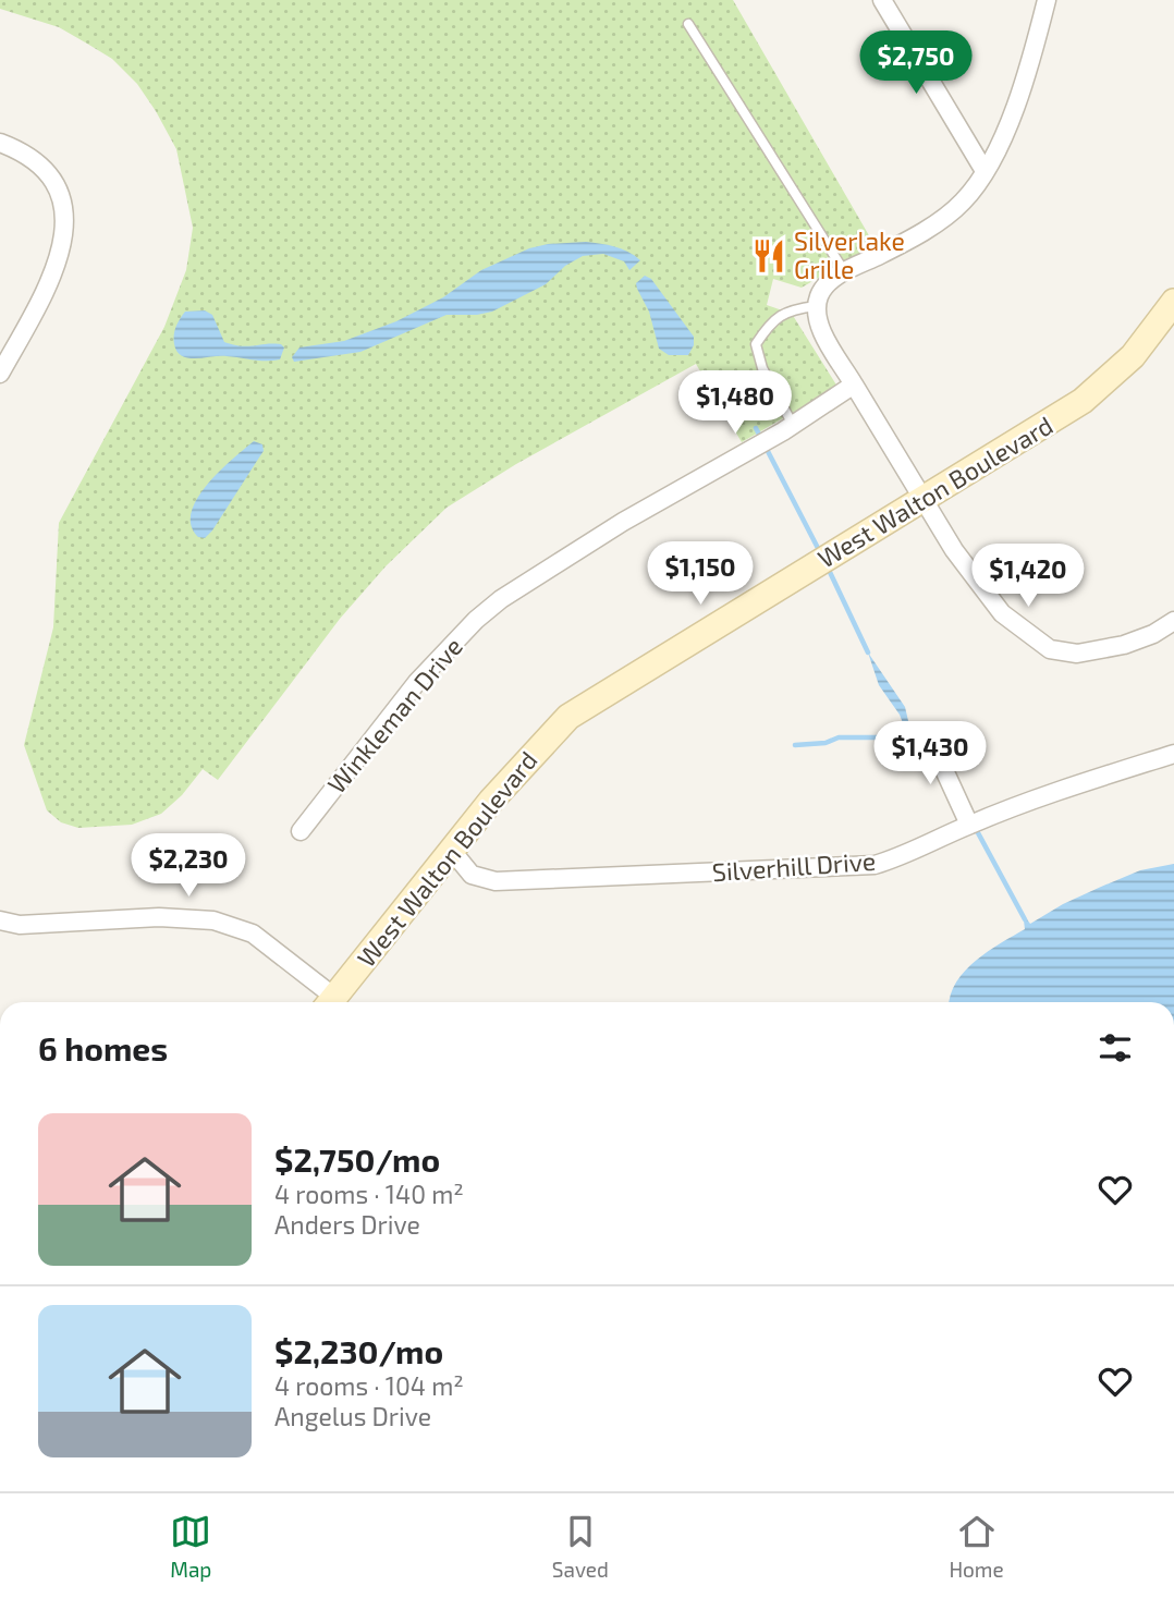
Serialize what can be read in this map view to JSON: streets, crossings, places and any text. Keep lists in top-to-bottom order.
{
  "streets": {
    "main road": ["West Walton Boulevard"],
    "street": ["Winkleman Drive", "Silverhill Drive"]
  },
  "crossings": [
    ["West Walton Boulevard", "Silverhill Drive"]
  ],
  "places": {
    "restaurant": ["Silverlake Grille"]
  },
  "page": {
    "price": [
      "$2,750",
      "$1,480",
      "$1,150",
      "$1,420",
      "$1,430",
      "$2,230"
    ],
    "heading": "6 homes",
    "list": [
      {
        "name": "$2,750/mo",
        "note": "4 rooms · 140 m² · Anders Drive"
      },
      {
        "name": "$2,230/mo",
        "note": "4 rooms · 104 m² · Angelus Drive"
      }
    ],
    "tabs": ["Map", "Saved", "Home"]
  }
}
